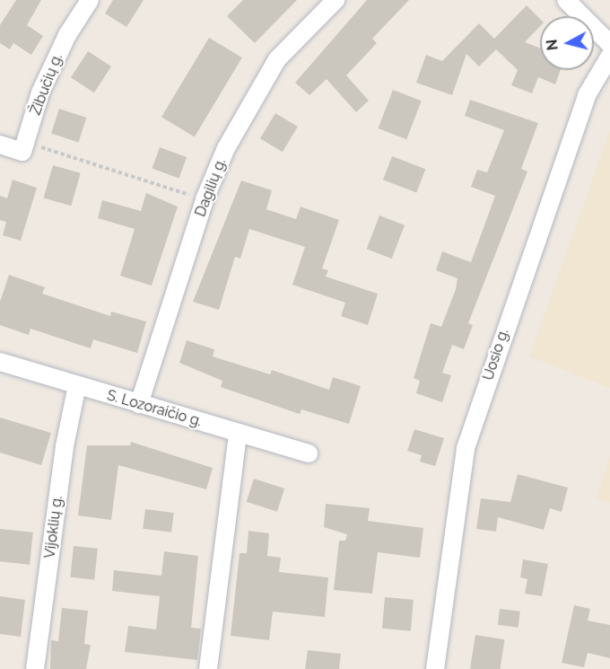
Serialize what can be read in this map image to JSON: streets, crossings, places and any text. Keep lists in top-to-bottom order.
{
  "streets": {
    "street": [
      "Žibučių g.",
      "Dagilių g.",
      "Uosio g.",
      "S. Lozoraičio g.",
      "Vijoklių g."
    ]
  },
  "crossings": [
    ["Dagilių g.", "S. Lozoraičio g."],
    ["S. Lozoraičio g.", "Vijoklių g."]
  ],
  "north": "left"
}
